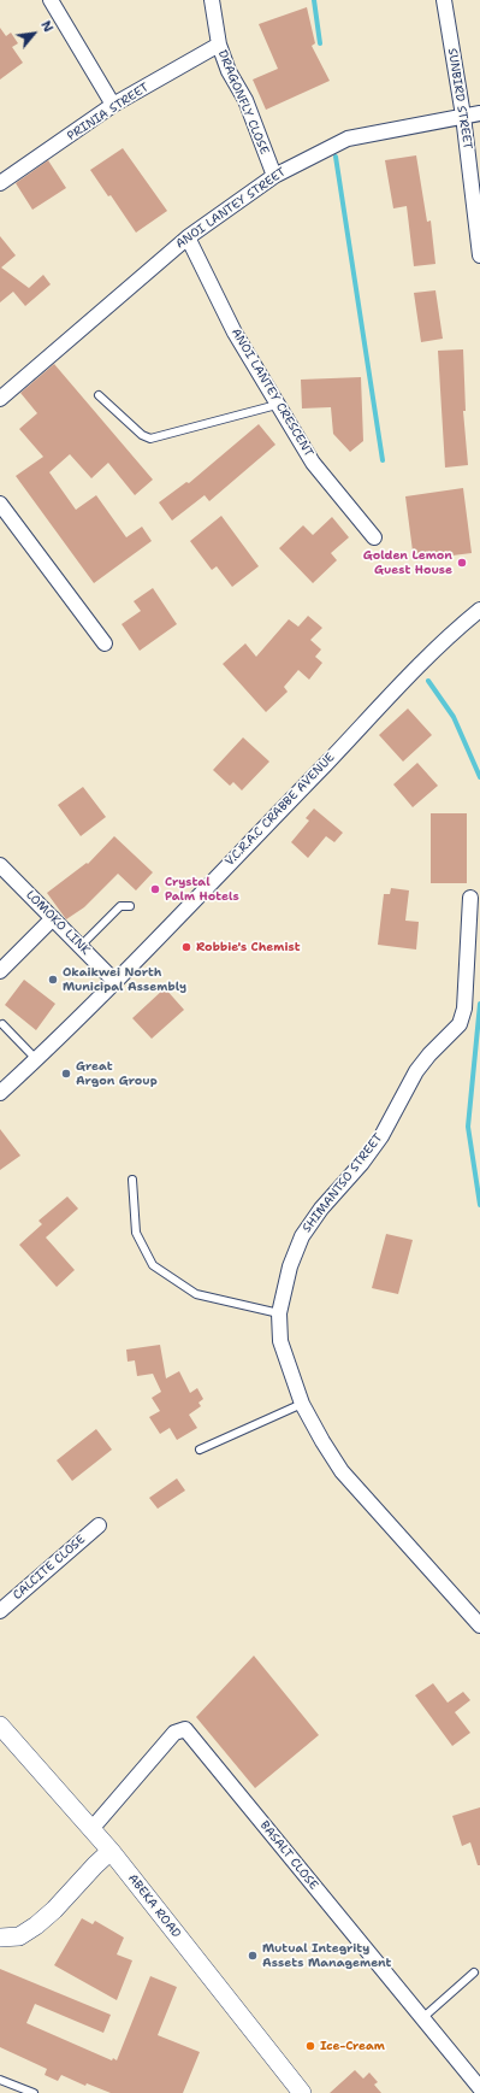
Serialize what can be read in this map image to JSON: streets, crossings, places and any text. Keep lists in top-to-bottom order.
{
  "streets": {
    "street": [
      "SUNBIRD STREET",
      "DRAGONFLY CLOSE",
      "PRINIA STREET",
      "ANOI LANTEY STREET",
      "ANOI LANTEY CRESCENT",
      "V.C.R.A.C CRABBE AVENUE",
      "LOMOKO LINK",
      "SHIMANTSO STREET",
      "CALCITE CLOSE",
      "BASALT CLOSE",
      "ABEKA ROAD"
    ]
  },
  "crossings": [
    ["SUNBIRD STREET", "ANOI LANTEY STREET"],
    ["DRAGONFLY CLOSE", "PRINIA STREET"],
    ["DRAGONFLY CLOSE", "ANOI LANTEY STREET"],
    ["ANOI LANTEY STREET", "ANOI LANTEY CRESCENT"],
    ["V.C.R.A.C CRABBE AVENUE", "LOMOKO LINK"],
    ["BASALT CLOSE", "ABEKA ROAD"]
  ],
  "places": [
    "Golden Lemon Guest House",
    "Crystal Palm Hotels",
    "Robbie's Chemist",
    "Okaikwei North Municipal Assembly",
    "Great Argon Group",
    "Mutual Integrity Assets Management",
    "Ice-Cream"
  ],
  "north": "top right"
}
